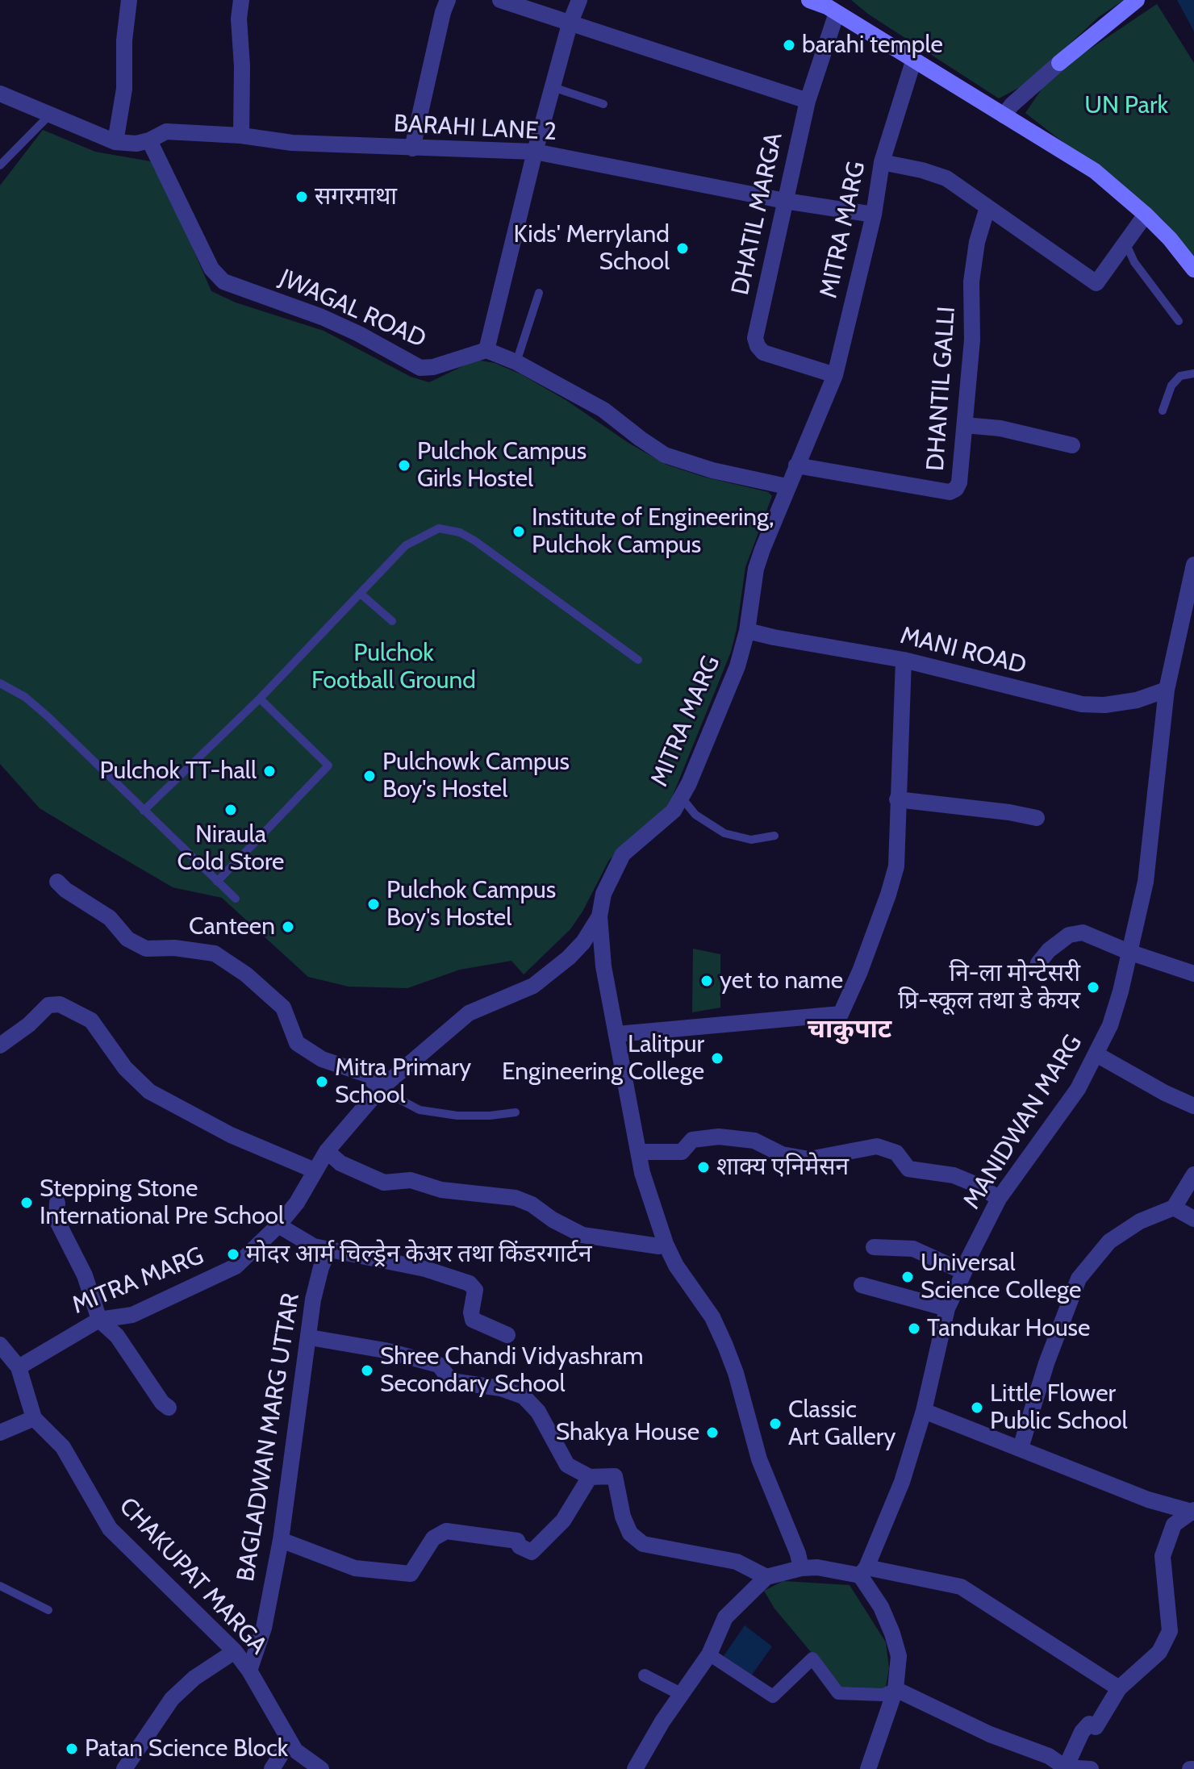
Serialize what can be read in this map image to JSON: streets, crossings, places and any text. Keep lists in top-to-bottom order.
{
  "streets": {
    "street": [
      "BARAHI LANE 2",
      "DHATIL MARGA",
      "MITRA MARG",
      "JWAGAL ROAD",
      "DHANTIL GALLI",
      "MANI ROAD",
      "MANIDWAN MARG",
      "BAGLADWAN MARG UTTAR",
      "CHAKUPAT MARGA"
    ]
  },
  "crossings": [
    ["BARAHI LANE 2", "DHATIL MARGA"],
    ["BARAHI LANE 2", "MITRA MARG"],
    ["BARAHI LANE 2", "JWAGAL ROAD"],
    ["DHATIL MARGA", "MITRA MARG"],
    ["MITRA MARG", "DHANTIL GALLI"],
    ["MITRA MARG", "MANI ROAD"],
    ["MITRA MARG", "CHAKUPAT MARGA"],
    ["MANI ROAD", "MANIDWAN MARG"],
    ["BAGLADWAN MARG UTTAR", "CHAKUPAT MARGA"]
  ],
  "districts": ["चाकुपाट"],
  "parks": ["UN Park", "Pulchok Football Ground"],
  "places": [
    "barahi temple",
    "सगरमाथा",
    "Kids' Merryland School",
    "Pulchok Campus Girls Hostel",
    "Institute of Engineering, Pulchok Campus",
    "Pulchok TT-hall",
    "Pulchowk Campus Boy's Hostel",
    "Niraula Cold Store",
    "Pulchok Campus Boy's Hostel",
    "Canteen",
    "yet to name",
    "नि-ला मोन्टेसरी प्रि-स्कूल तथा डे केयर",
    "Lalitpur Engineering College",
    "Mitra Primary School",
    "शाक्य एनिमेसन",
    "Stepping Stone International Pre School",
    "मोदर आर्म चिल्ड्रेन केअर तथा किंडरगार्टन",
    "Universal Science College",
    "Tandukar House",
    "Shree Chandi Vidyashram Secondary School",
    "Little Flower Public School",
    "Classic Art Gallery",
    "Shakya House",
    "Patan Science Block"
  ]
}
